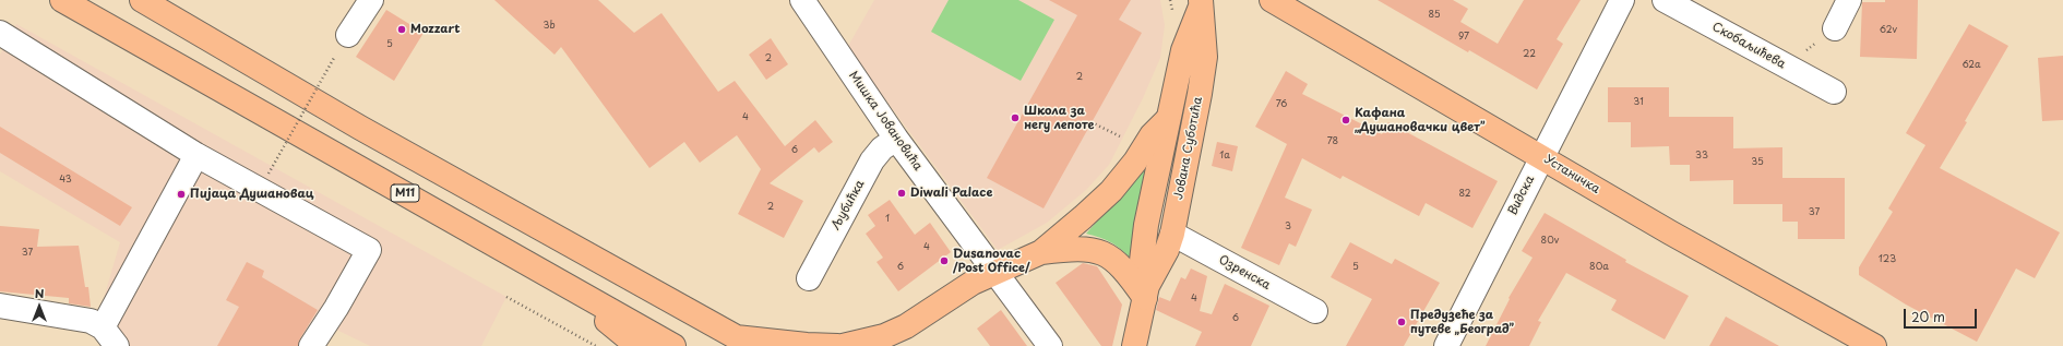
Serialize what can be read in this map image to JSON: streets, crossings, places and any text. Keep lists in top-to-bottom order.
{
  "streets": {
    "main road": ["Јована Суботића", "Устаничка", "M11"],
    "street": [
      "Скобаљићева",
      "Мишка Јовановића",
      "Видска",
      "Љубићка",
      "Озренска"
    ]
  },
  "crossings": [
    ["Мишка Јовановића", "Љубићка"],
    ["Јована Суботића", "Озренска"],
    ["Устаничка", "Видска"]
  ],
  "places": [
    "Mozzart",
    "Школа за негу лепоте",
    "Кафана „Душановачки цвет”",
    "Diwali Palace",
    "Пијаца Душановац",
    "Dusanovac /Post Office/",
    "Предузеће за путеве „Београд”"
  ],
  "house_numbers": [
    "85",
    "3b",
    "62v",
    "97",
    "5",
    "22",
    "2",
    "62a",
    "2",
    "31",
    "76",
    "4",
    "78",
    "6",
    "1a",
    "33",
    "35",
    "43",
    "82",
    "2",
    "37",
    "1",
    "3",
    "80v",
    "4",
    "37",
    "123",
    "6",
    "5",
    "80a",
    "4",
    "6"
  ],
  "scale_bar": "20 m",
  "north": "top"
}
